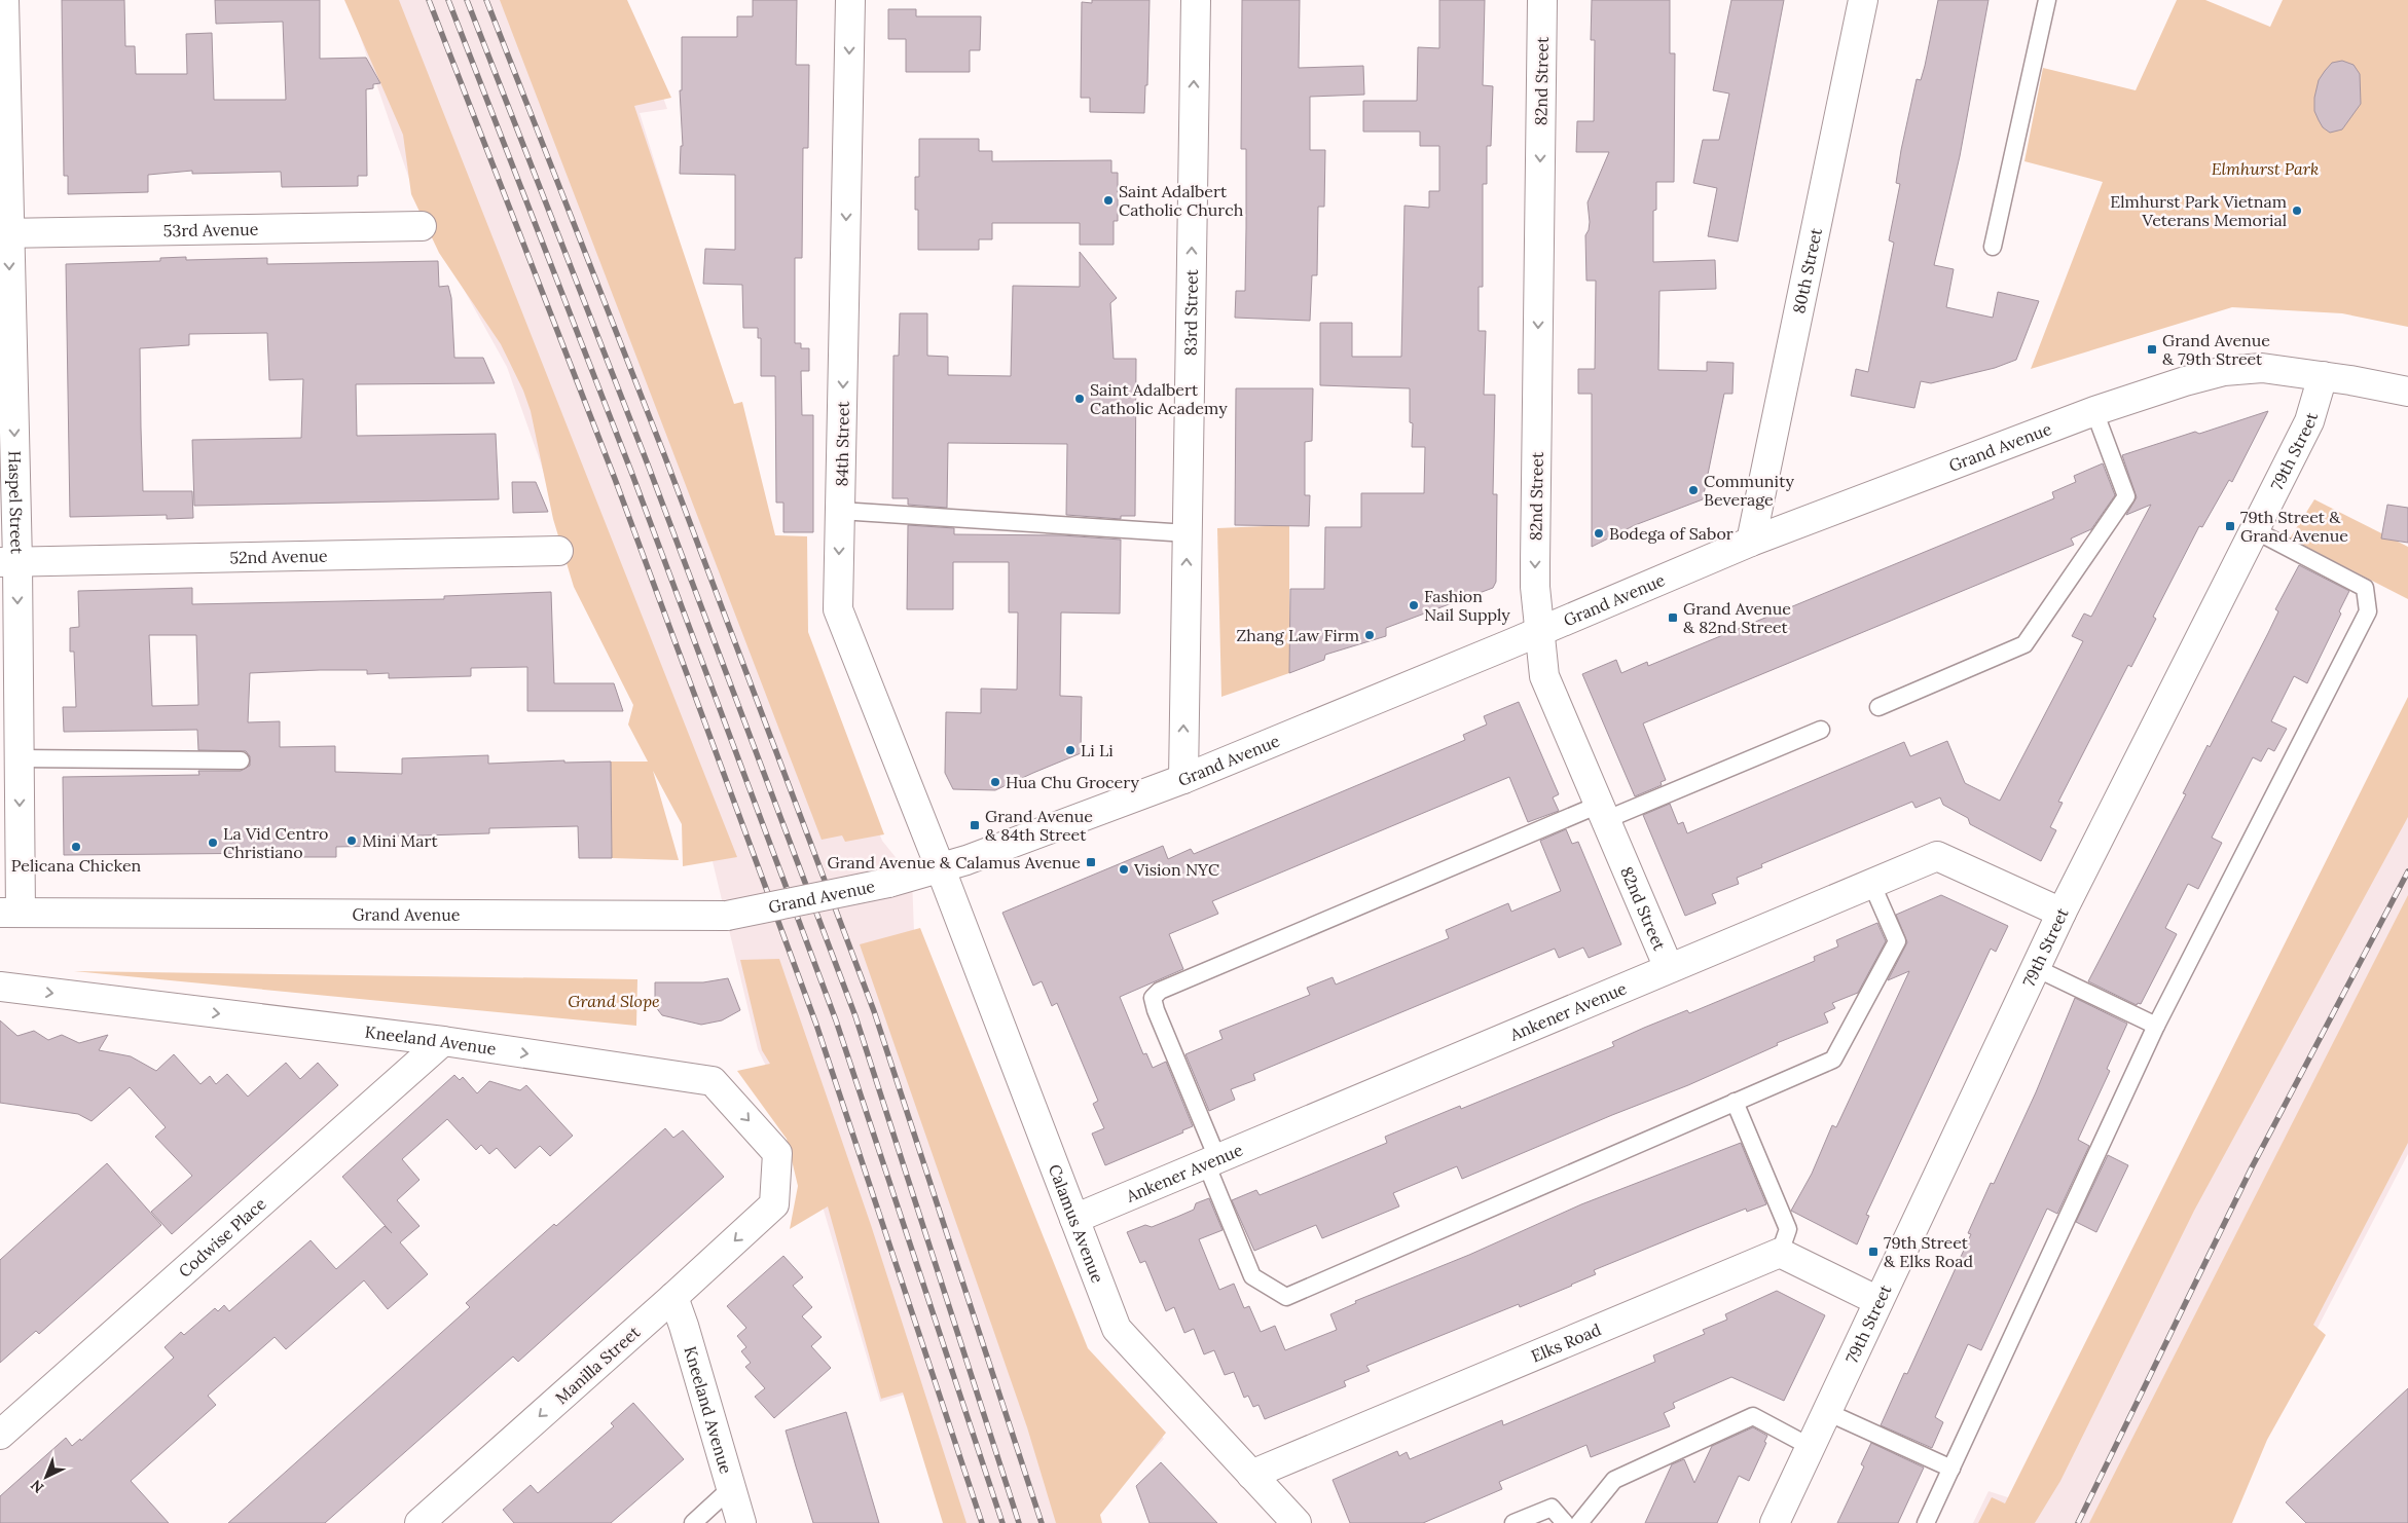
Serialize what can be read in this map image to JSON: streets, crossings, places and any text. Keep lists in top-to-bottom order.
{
  "streets": {
    "street": [
      "82nd Street",
      "53rd Avenue",
      "80th Street",
      "83rd Street",
      "84th Street",
      "Grand Avenue",
      "79th Street",
      "Haspel Street",
      "52nd Avenue",
      "Ankener Avenue",
      "Kneeland Avenue",
      "Calamus Avenue",
      "Codwise Place",
      "Elks Road",
      "Manilla Street"
    ]
  },
  "crossings": [
    ["82nd Street", "Grand Avenue"],
    ["82nd Street", "Ankener Avenue"],
    ["53rd Avenue", "Haspel Street"],
    ["80th Street", "Grand Avenue"],
    ["83rd Street", "Grand Avenue"],
    ["84th Street", "Grand Avenue"],
    ["84th Street", "Calamus Avenue"],
    ["Grand Avenue", "79th Street"],
    ["Grand Avenue", "Haspel Street"],
    ["Grand Avenue", "Calamus Avenue"],
    ["79th Street", "Ankener Avenue"],
    ["Haspel Street", "52nd Avenue"],
    ["Ankener Avenue", "Calamus Avenue"],
    ["Kneeland Avenue", "Codwise Place"],
    ["Kneeland Avenue", "Manilla Street"],
    ["Calamus Avenue", "Elks Road"]
  ],
  "one_way": [
    "82nd Street",
    "83rd Street",
    "84th Street",
    "Haspel Street",
    "Kneeland Avenue",
    "Manilla Street"
  ],
  "parks": ["Elmhurst Park", "Grand Slope"],
  "places": {
    "other": [
      "Saint Adalbert Catholic Church",
      "Elmhurst Park Vietnam Veterans Memorial",
      "Saint Adalbert Catholic Academy",
      "Community Beverage",
      "Bodega of Sabor",
      "Fashion Nail Supply",
      "Zhang Law Firm",
      "Li Li",
      "Hua Chu Grocery",
      "Mini Mart",
      "La Vid Centro Christiano",
      "Pelicana Chicken",
      "Vision NYC"
    ],
    "transit": [
      "Grand Avenue & 79th Street",
      "79th Street & Grand Avenue",
      "Grand Avenue & 82nd Street",
      "Grand Avenue & 84th Street",
      "Grand Avenue & Calamus Avenue",
      "79th Street & Elks Road"
    ]
  },
  "north": "bottom left"
}
